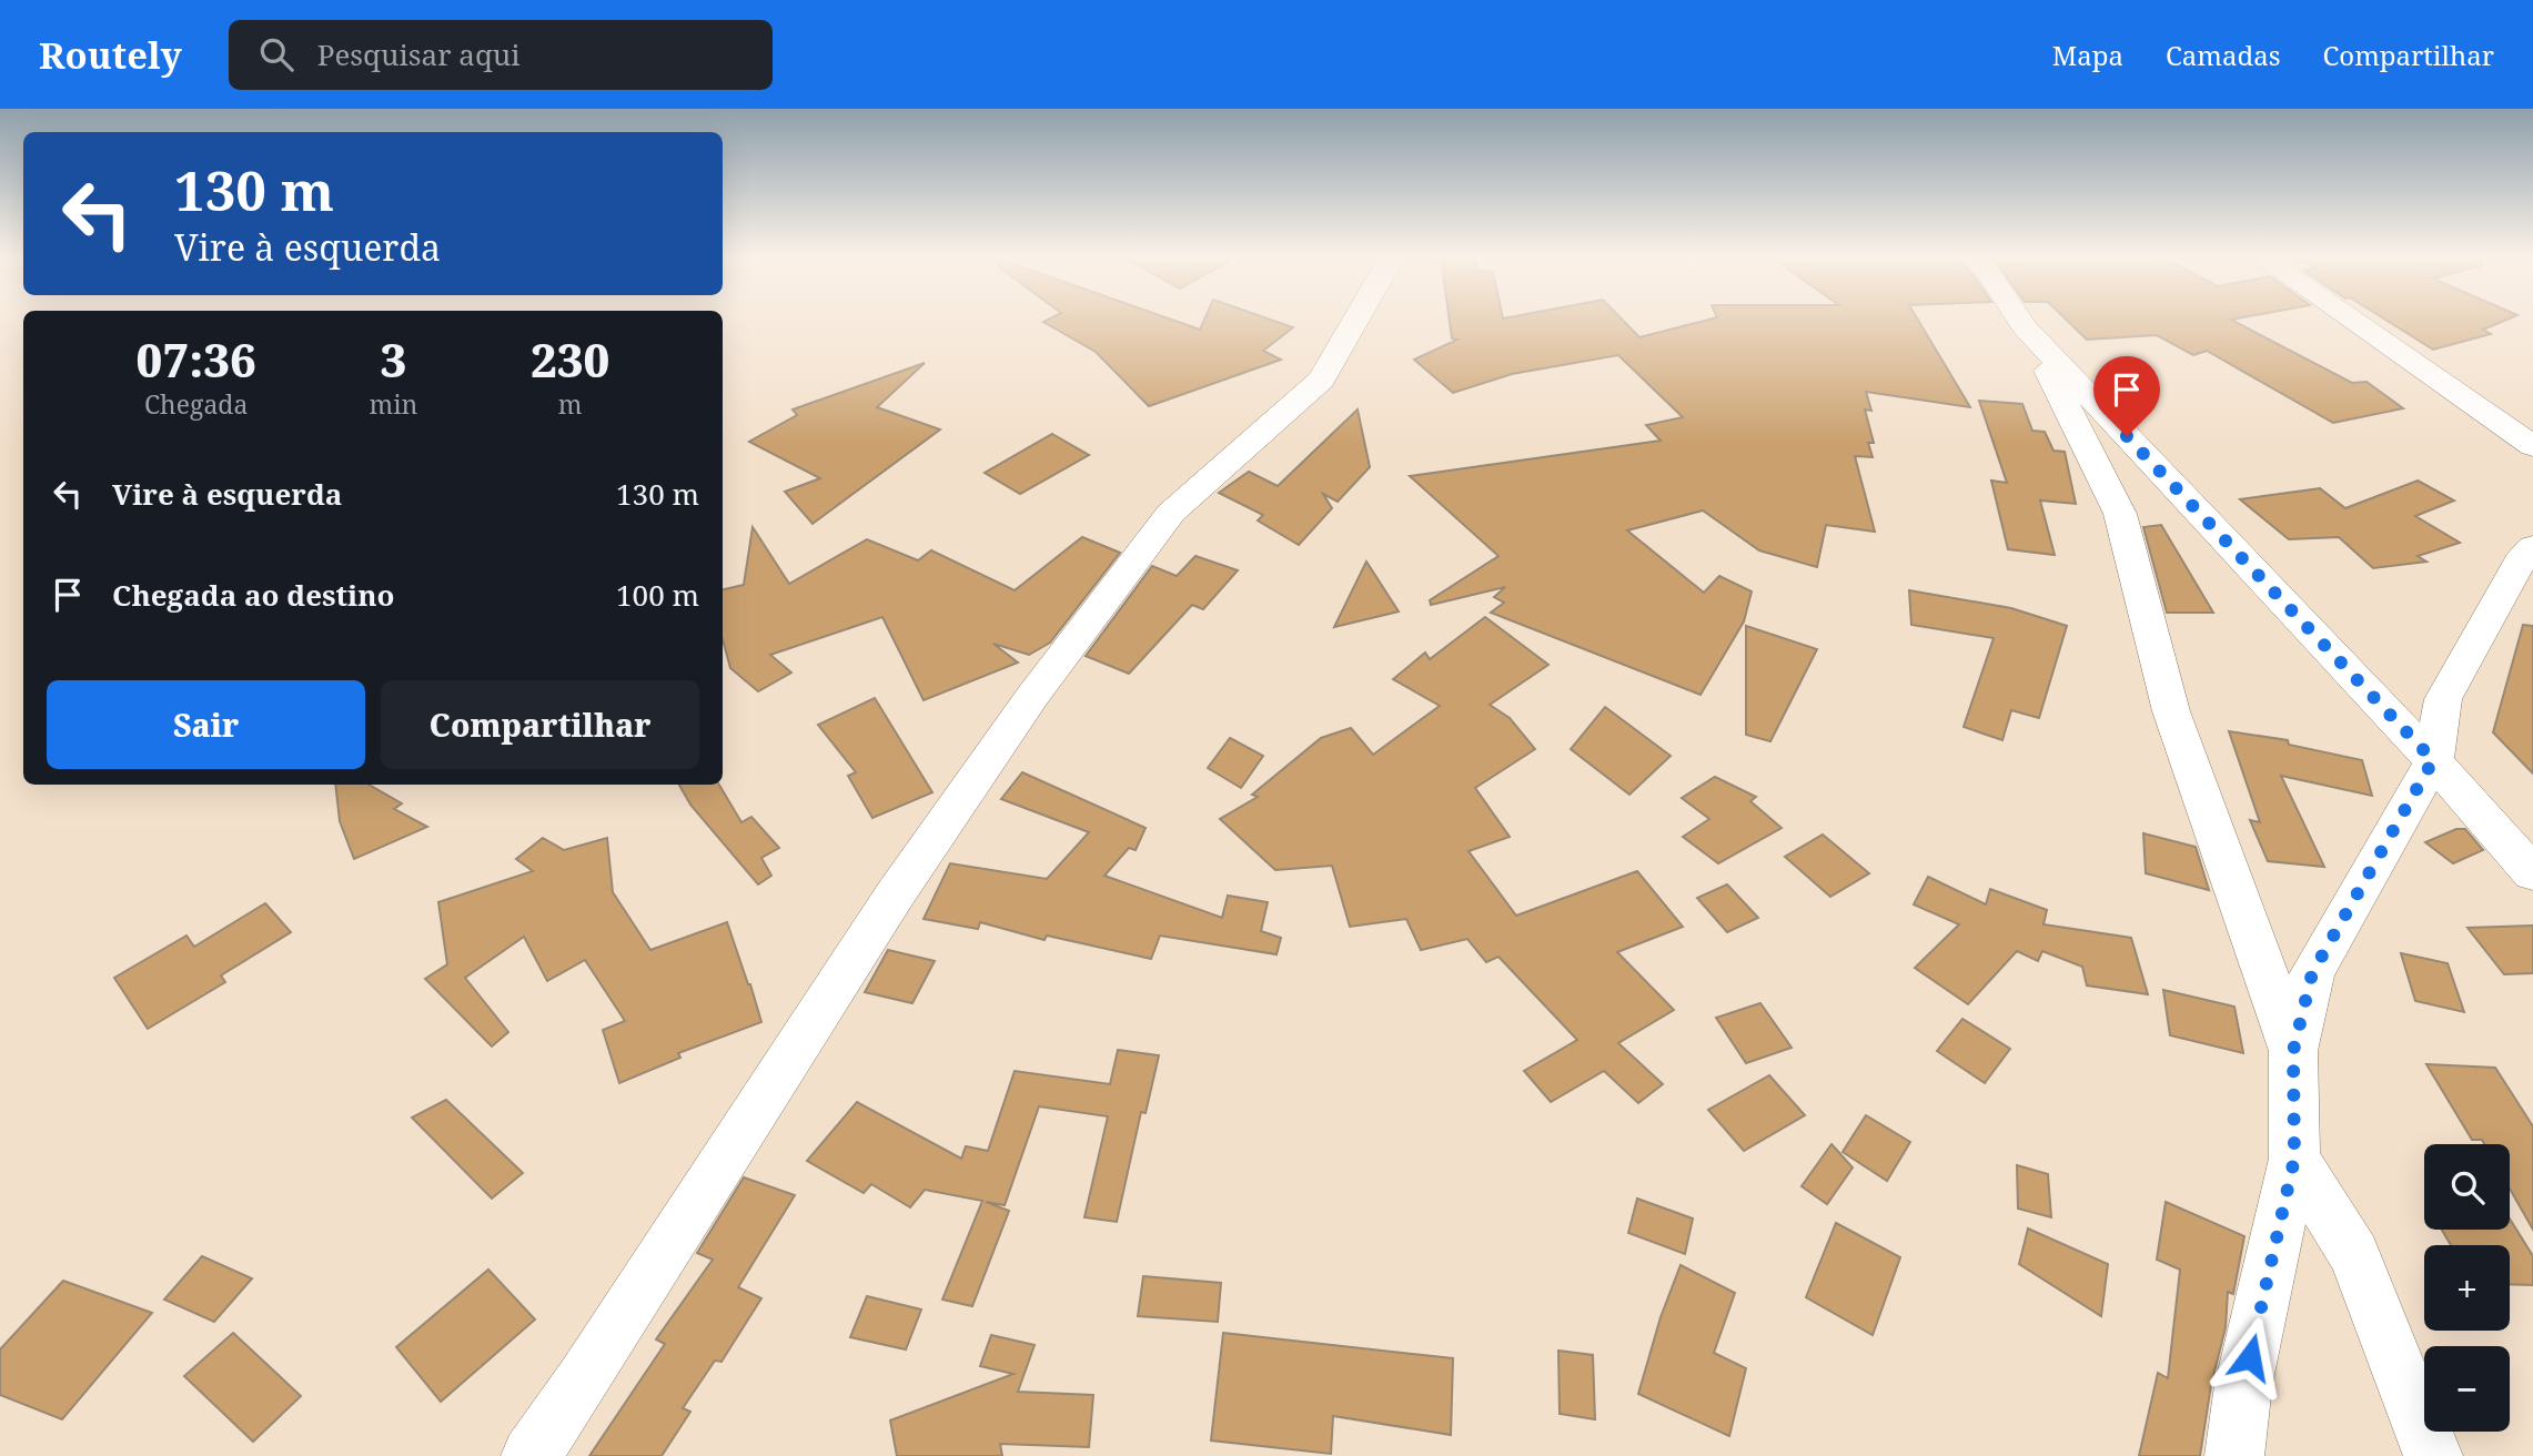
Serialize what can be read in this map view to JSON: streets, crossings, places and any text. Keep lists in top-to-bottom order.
{
  "page": {
    "header": "Routely",
    "search": "Pesquisar aqui",
    "nav": ["Mapa", "Camadas", "Compartilhar"],
    "turn": ["130 m", "Vire à esquerda"],
    "eta": [
      "07:36",
      "Chegada",
      "3",
      "min",
      "230",
      "m"
    ],
    "list": [
      {
        "name": "Vire à esquerda",
        "value": "130 m"
      },
      {
        "name": "Chegada ao destino",
        "value": "100 m"
      }
    ],
    "buttons": ["Sair", "Compartilhar"],
    "map_buttons": ["+", "−"]
  }
}
